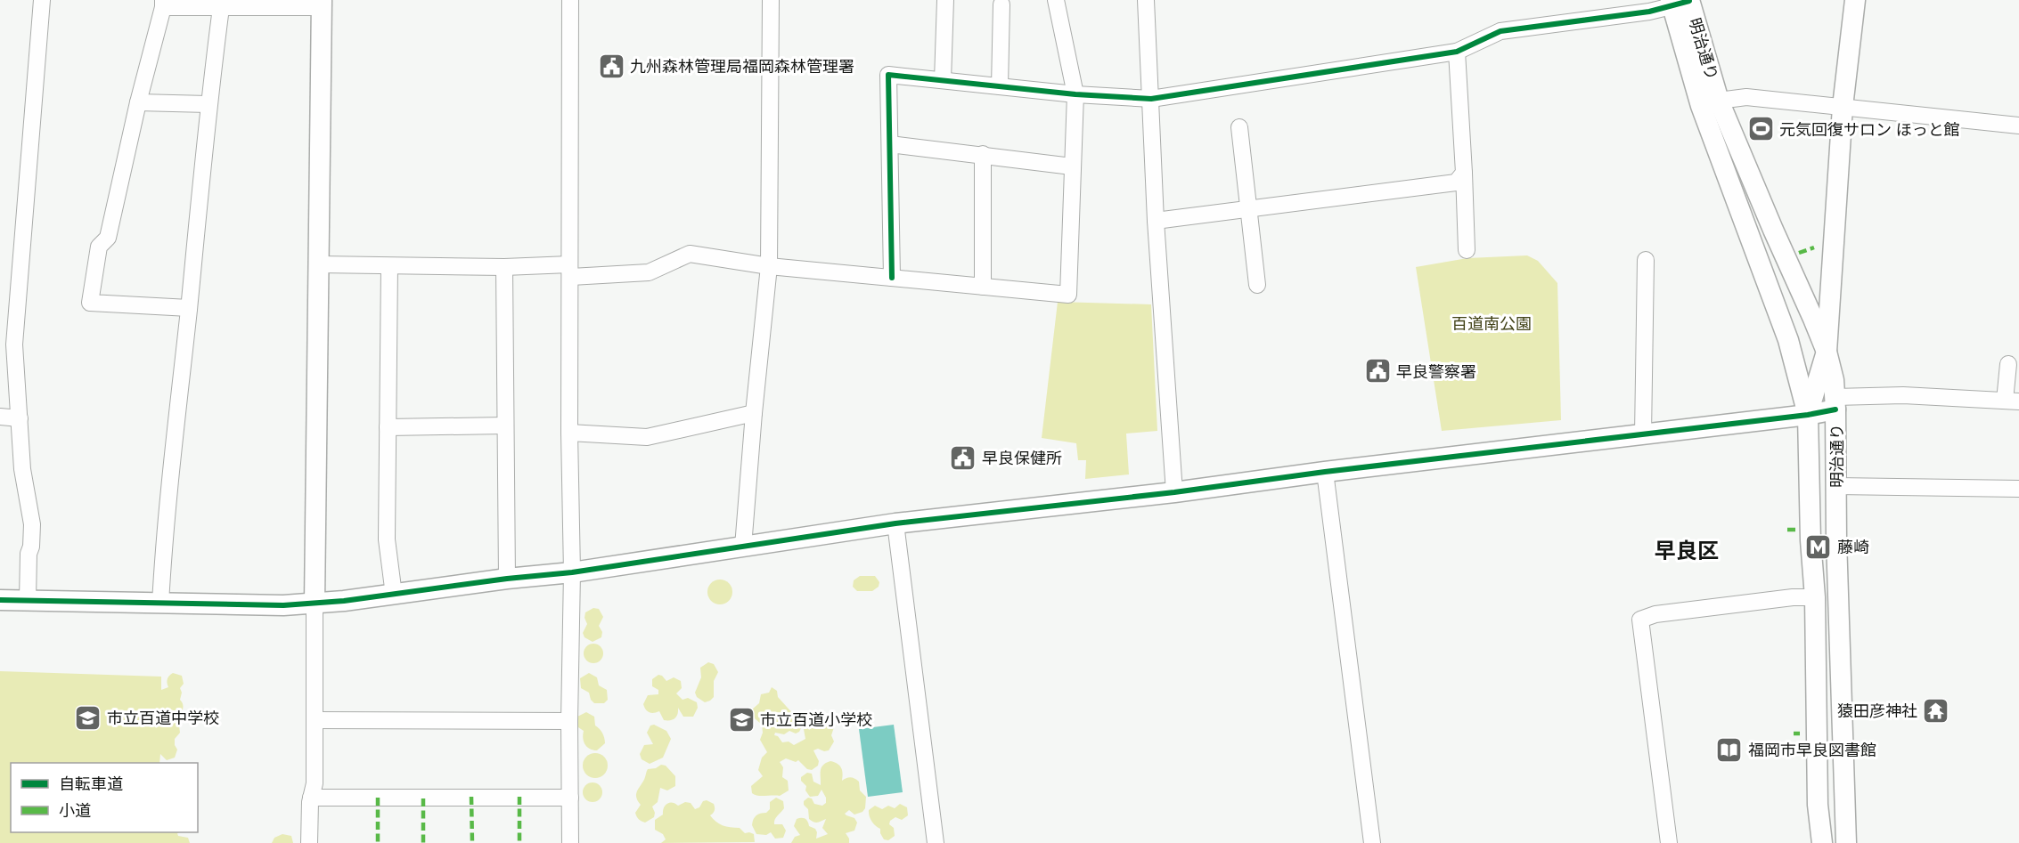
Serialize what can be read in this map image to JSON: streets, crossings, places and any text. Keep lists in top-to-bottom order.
{
  "streets": {
    "street": ["明治通り"]
  },
  "districts": ["早良区"],
  "parks": ["百道南公園"],
  "places": {
    "public building": ["九州森林管理局福岡森林管理署", "早良警察署", "早良保健所"],
    "sports": ["元気回復サロン ほっと館"],
    "metro station": ["藤崎"],
    "temple": ["猿田彦神社"],
    "school or university": ["市立百道中学校", "市立百道小学校"],
    "library": ["福岡市早良図書館"]
  },
  "legend": ["自転車道", "小道"]
}
